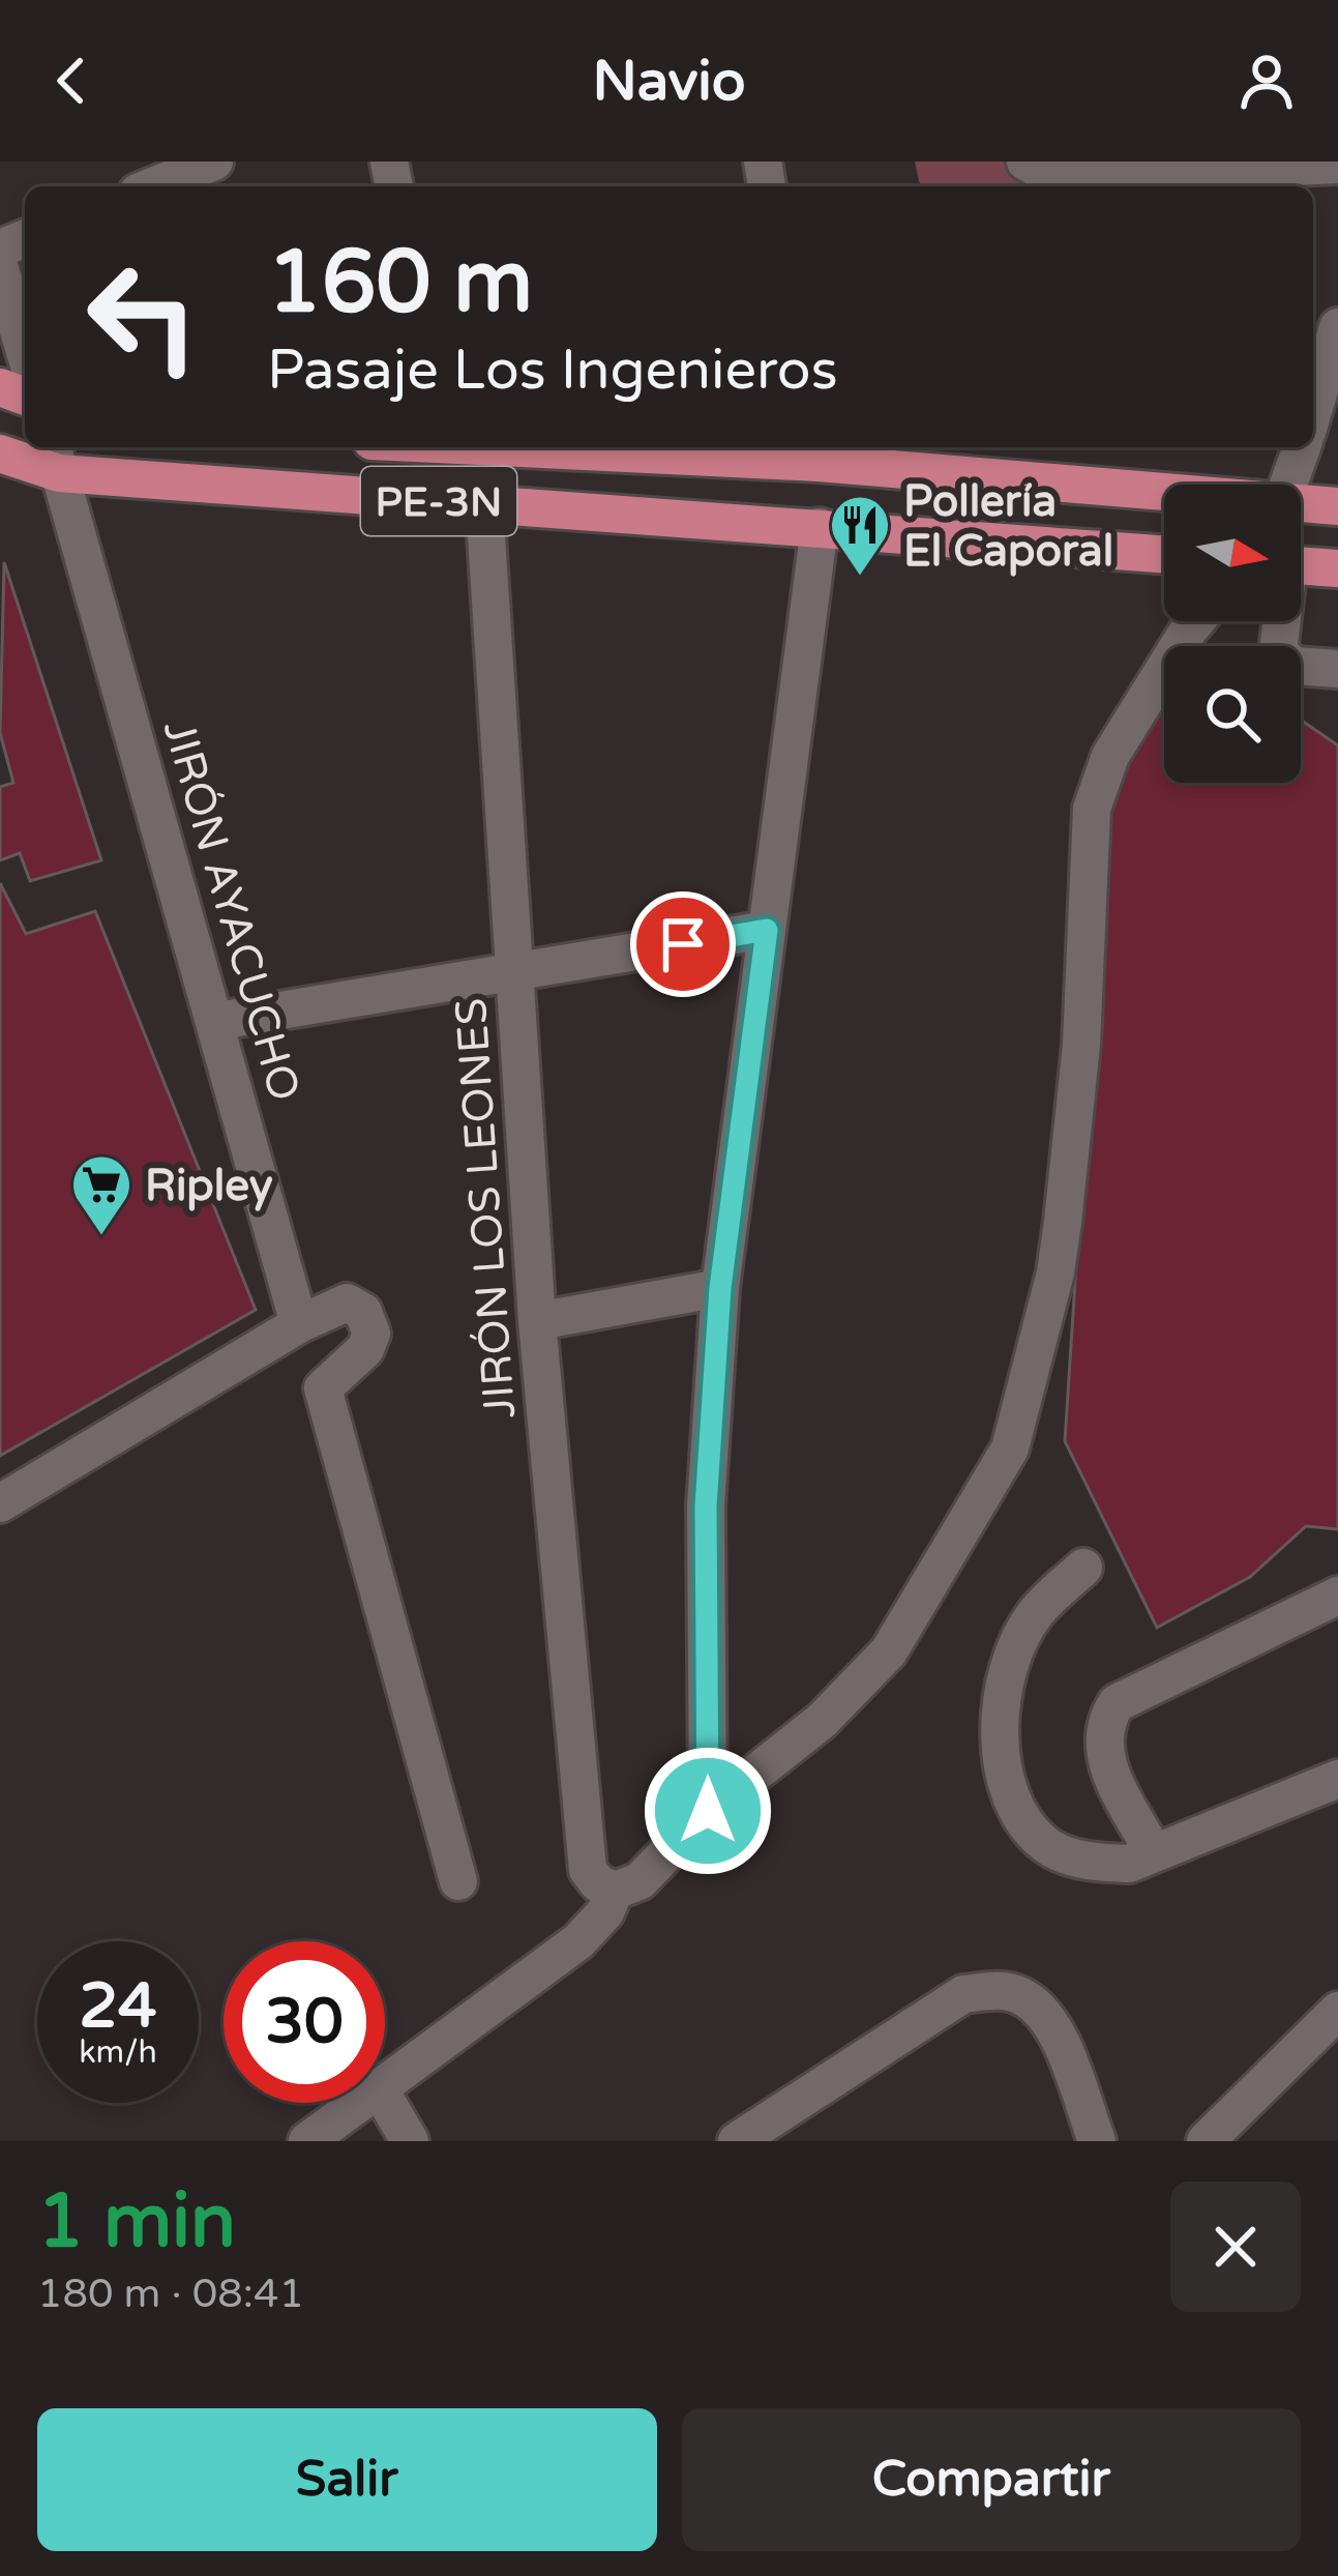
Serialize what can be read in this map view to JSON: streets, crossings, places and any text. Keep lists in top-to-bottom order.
{
  "streets": {
    "highway": ["PE-3N"],
    "street": ["JIRÓN AYACUCHO", "JIRÓN LOS LEONES"]
  },
  "crossings": [
    ["PE-3N", "JIRÓN AYACUCHO"],
    ["PE-3N", "JIRÓN LOS LEONES"]
  ],
  "places": {
    "restaurant": ["Pollería El Caporal"],
    "supermarket": ["Ripley"]
  },
  "north": "right",
  "page": {
    "header": "Navio",
    "turn": ["160 m", "Pasaje Los Ingenieros"],
    "speed": "24 km/h",
    "limit": "30",
    "heading": ["1 min", "180 m · 08:41"],
    "buttons": ["Salir", "Compartir"]
  }
}
